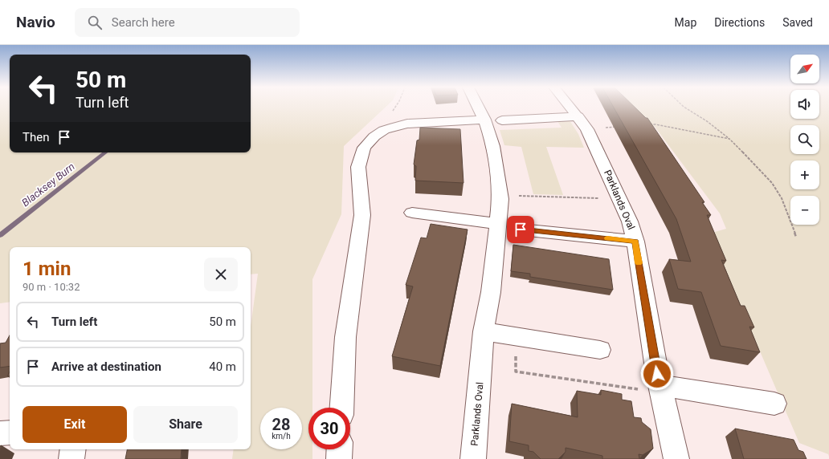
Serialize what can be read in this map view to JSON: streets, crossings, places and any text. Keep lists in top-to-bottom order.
{
  "streets": {
    "street": ["Parklands Oval"]
  },
  "water": ["Blacksey Burn"],
  "north": "top right",
  "page": {
    "header": "Navio",
    "search": "Search here",
    "nav": ["Map", "Directions", "Saved"],
    "map_buttons": ["+", "−"],
    "turn": ["50 m", "Turn left"],
    "then": "Then",
    "heading": ["1 min", "90 m · 10:32"],
    "list": [
      {
        "name": "Turn left",
        "value": "50 m"
      },
      {
        "name": "Arrive at destination",
        "value": "40 m"
      }
    ],
    "buttons": ["Exit", "Share"],
    "speed": "28 km/h",
    "limit": "30"
  }
}
